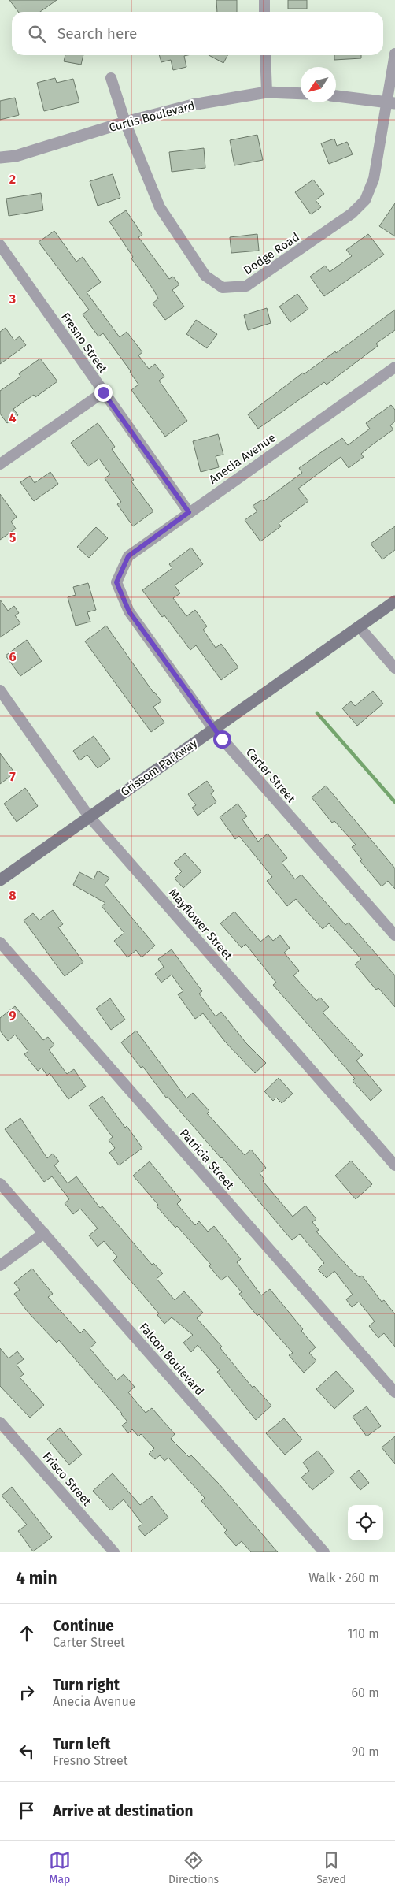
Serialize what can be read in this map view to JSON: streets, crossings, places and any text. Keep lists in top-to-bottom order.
{
  "streets": {
    "main road": ["Grissom Parkway"],
    "street": [
      "Curtis Boulevard",
      "Dodge Road",
      "Fresno Street",
      "Anecia Avenue",
      "Carter Street",
      "Mayflower Street",
      "Patricia Street",
      "Falcon Boulevard",
      "Frisco Street"
    ]
  },
  "crossings": [
    ["Curtis Boulevard", "Dodge Road"],
    ["Fresno Street", "Anecia Avenue"],
    ["Anecia Avenue", "Carter Street"],
    ["Grissom Parkway", "Carter Street"],
    ["Grissom Parkway", "Mayflower Street"]
  ],
  "north": "bottom left",
  "page": {
    "search": "Search here",
    "heading": ["4 min", "Walk · 260 m"],
    "list": [
      ["Continue", "Carter Street", "110 m"],
      ["Turn right", "Anecia Avenue", "60 m"],
      ["Turn left", "Fresno Street", "90 m"],
      "Arrive at destination"
    ],
    "nav": ["Map", "Directions", "Saved"]
  },
  "grid": {
    "rows": [
      "2",
      "3",
      "4",
      "5",
      "6",
      "7",
      "8",
      "9"
    ]
  }
}
